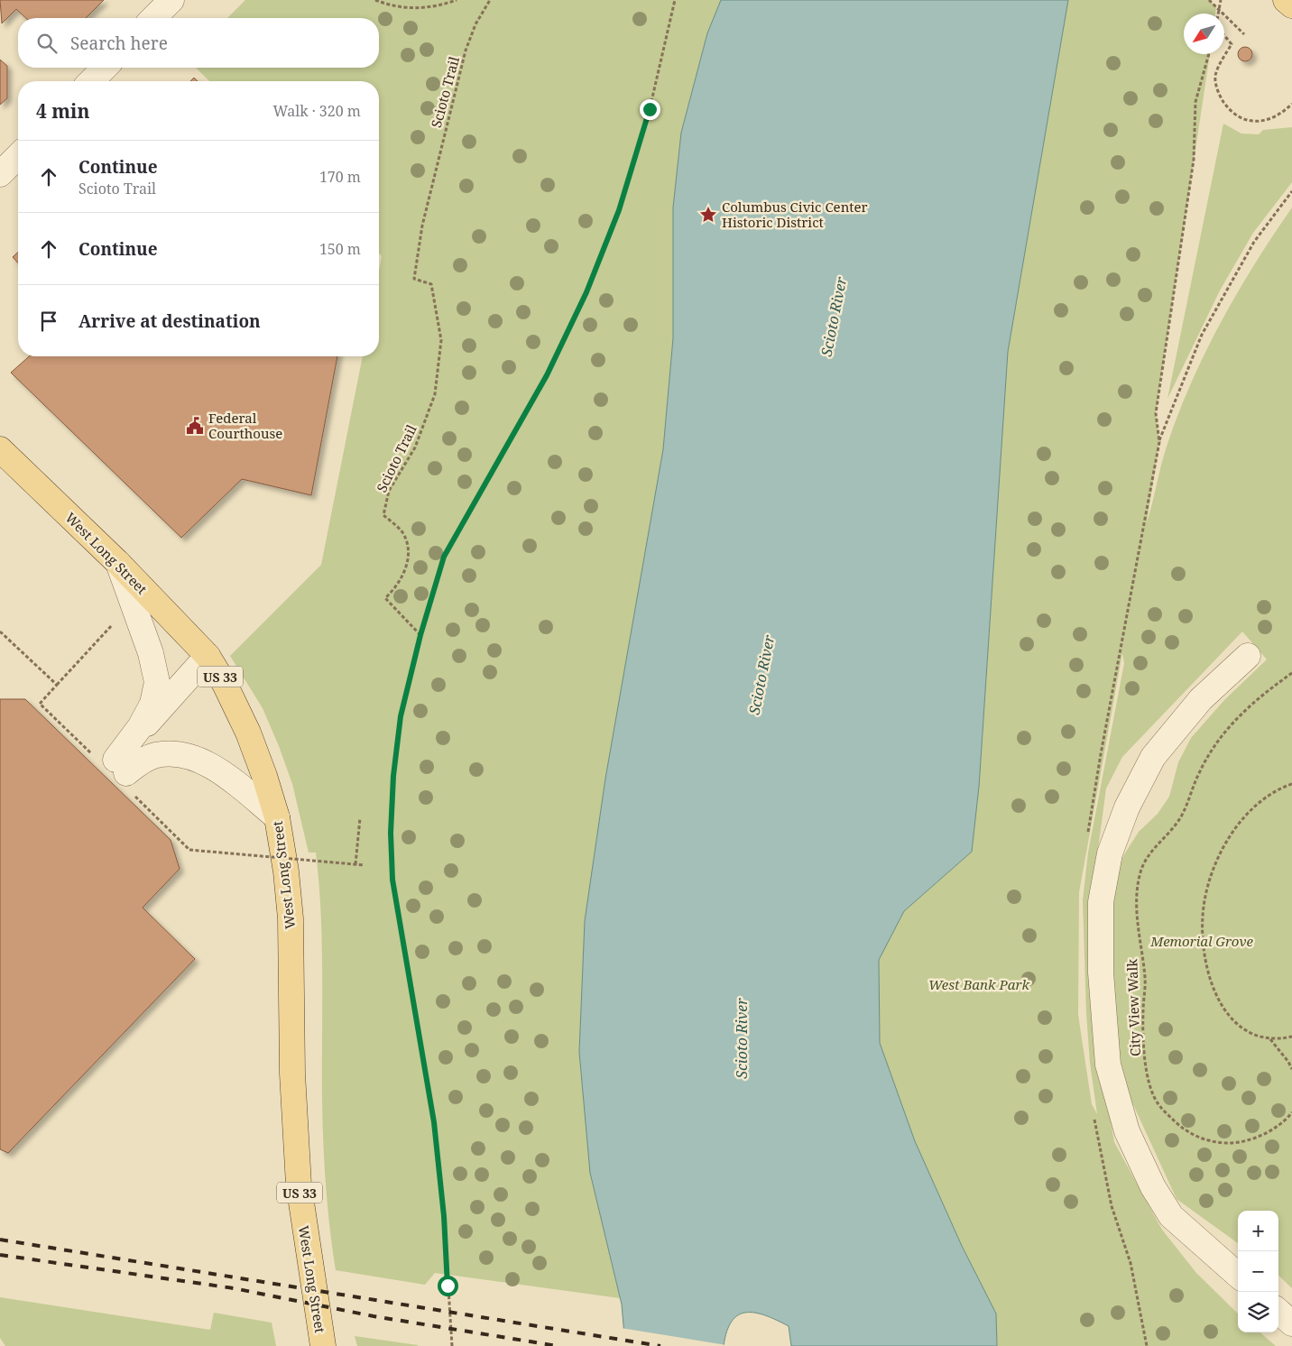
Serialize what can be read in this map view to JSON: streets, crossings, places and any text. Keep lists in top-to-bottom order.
{
  "streets": {
    "main road": ["West Long Street", "US 33"],
    "path": ["Scioto Trail", "City View Walk"]
  },
  "water": ["Scioto River"],
  "parks": ["Memorial Grove", "West Bank Park"],
  "places": {
    "place": ["Columbus Civic Center Historic District"],
    "public building": ["Federal Courthouse"]
  },
  "north": "bottom left",
  "page": {
    "search": "Search here",
    "heading": ["4 min", "Walk · 320 m"],
    "list": [
      ["Continue", "Scioto Trail", "170 m"],
      ["Continue", "150 m"],
      "Arrive at destination"
    ],
    "map_buttons": ["+", "−"]
  }
}
